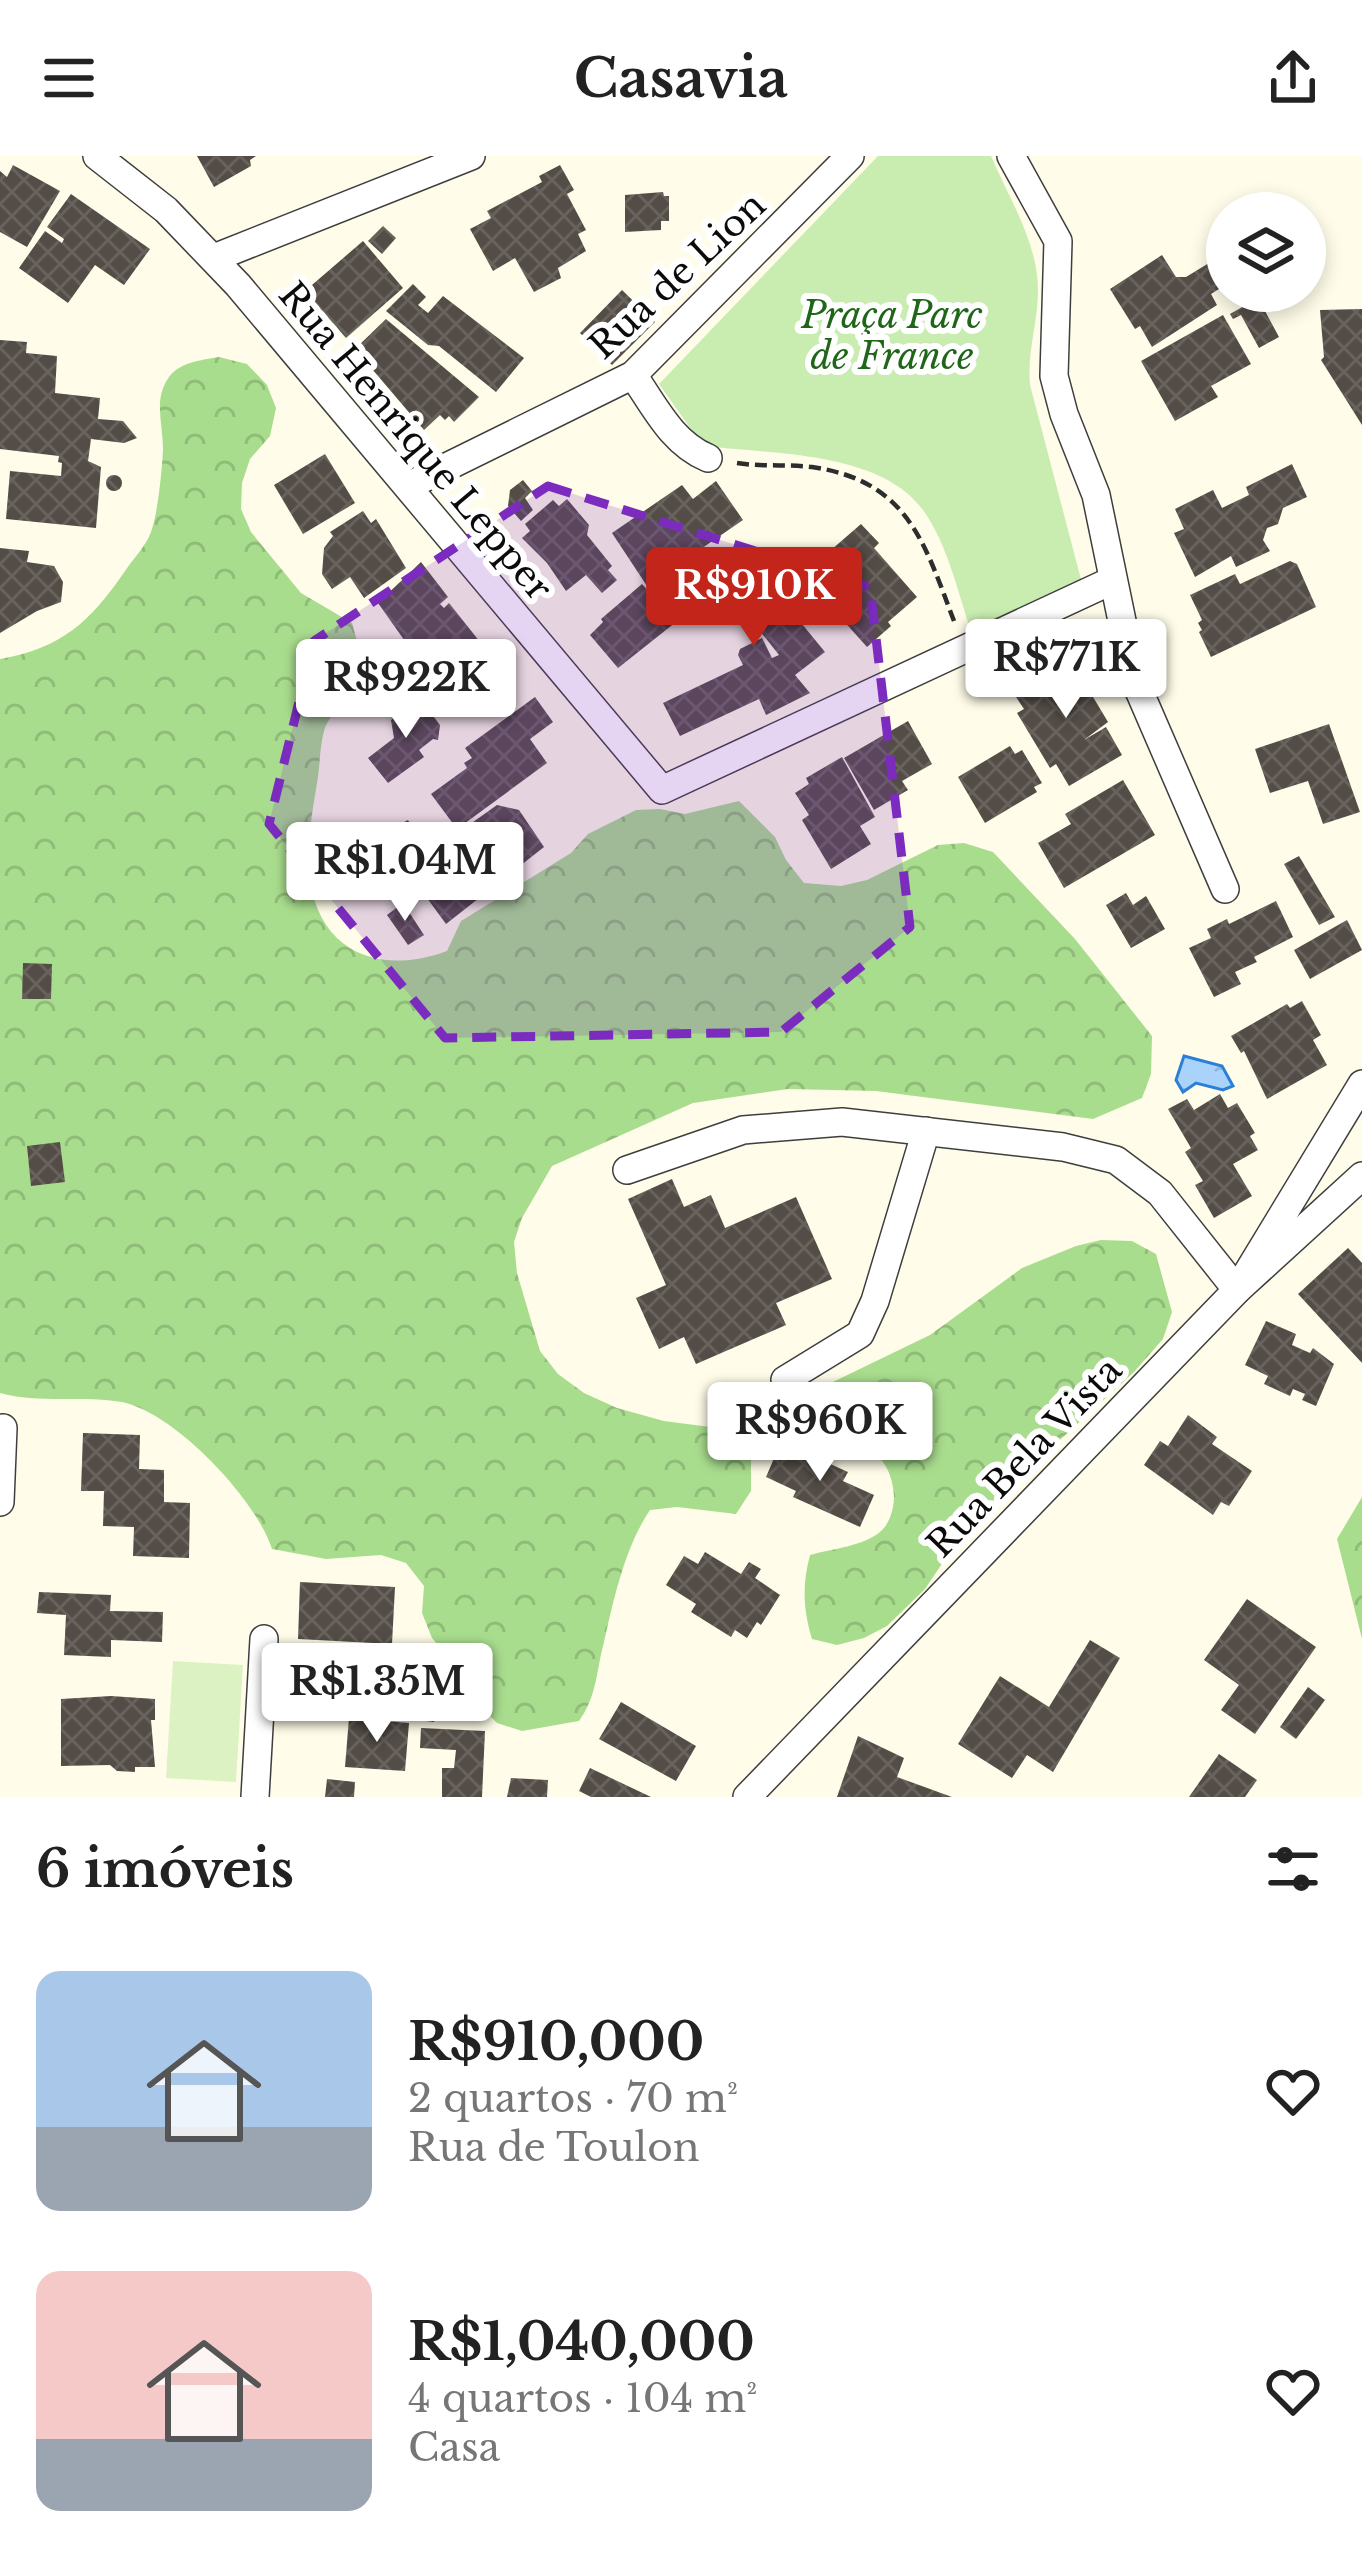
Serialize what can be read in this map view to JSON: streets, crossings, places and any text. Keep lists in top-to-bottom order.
{
  "streets": {
    "street": ["Rua de Lion", "Rua Henrique Lepper", "Rua Bela Vista"]
  },
  "crossings": [
    ["Rua de Lion", "Rua Henrique Lepper"]
  ],
  "parks": ["Praça Parc de France"],
  "page": {
    "header": "Casavia",
    "price": [
      "R$910K",
      "R$771K",
      "R$922K",
      "R$1.04M",
      "R$960K",
      "R$1.35M"
    ],
    "heading": "6 imóveis",
    "list": [
      {
        "name": "R$910,000",
        "note": "2 quartos · 70 m² · Rua de Toulon"
      },
      {
        "name": "R$1,040,000",
        "note": "4 quartos · 104 m² · Casa"
      }
    ]
  }
}
